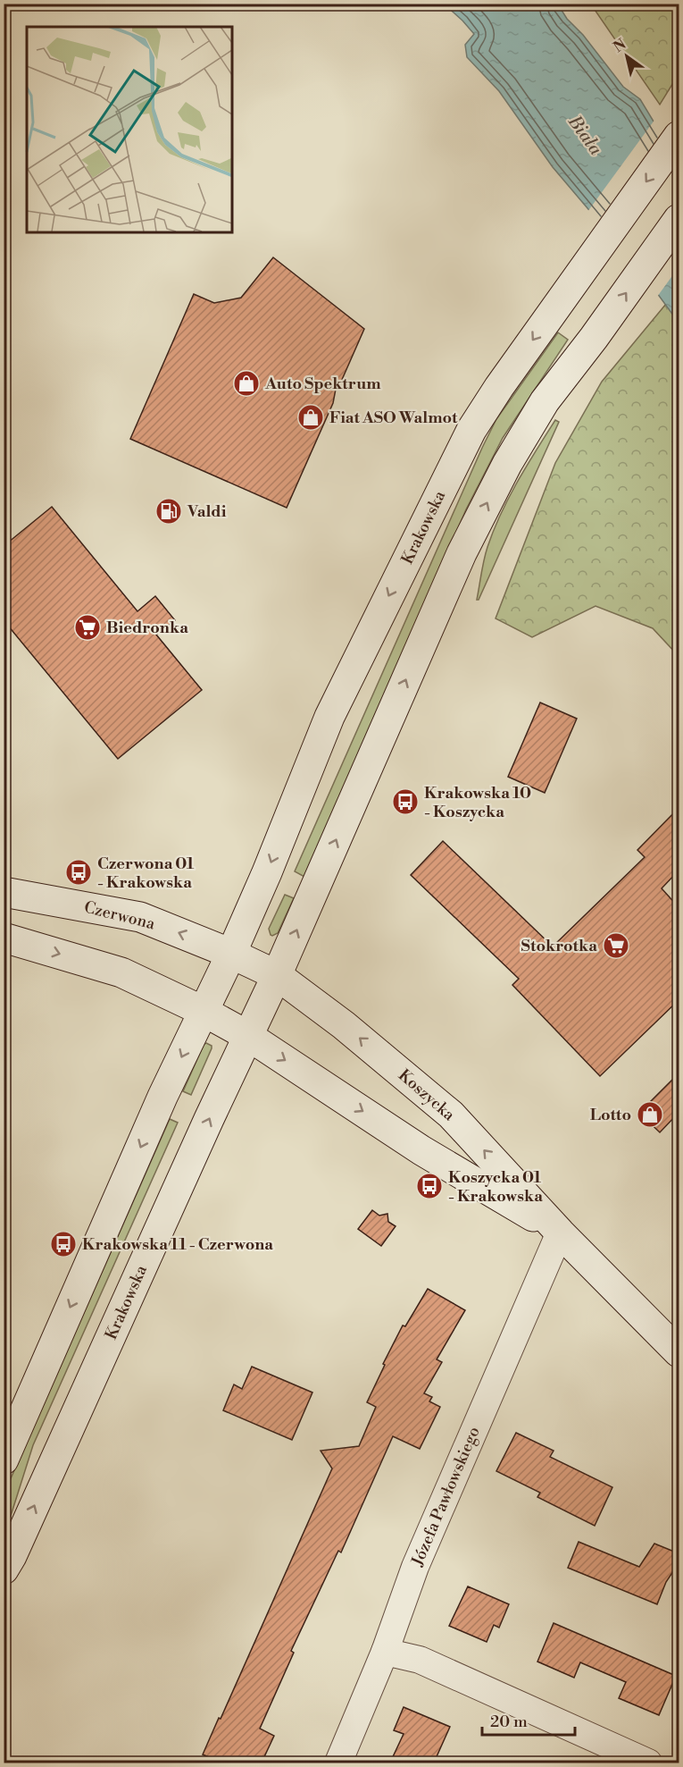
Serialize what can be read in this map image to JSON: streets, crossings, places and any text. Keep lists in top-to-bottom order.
{
  "streets": {
    "street": [
      "Krakowska",
      "Czerwona",
      "Koszycka",
      "Józefa Pawłowskiego"
    ]
  },
  "crossings": [
    ["Krakowska", "Czerwona"],
    ["Krakowska", "Koszycka"],
    ["Koszycka", "Józefa Pawłowskiego"]
  ],
  "water": ["Biała"],
  "places": {
    "shop": ["Auto Spektrum", "Fiat ASO Walmot", "Lotto"],
    "fuel station": ["Valdi"],
    "supermarket": ["Biedronka", "Stokrotka"],
    "bus stop": [
      "Krakowska 10 - Koszycka",
      "Czerwona 01 - Krakowska",
      "Koszycka 01 - Krakowska",
      "Krakowska 11 - Czerwona"
    ]
  },
  "scale_bar": "20 m",
  "north": "top left"
}
